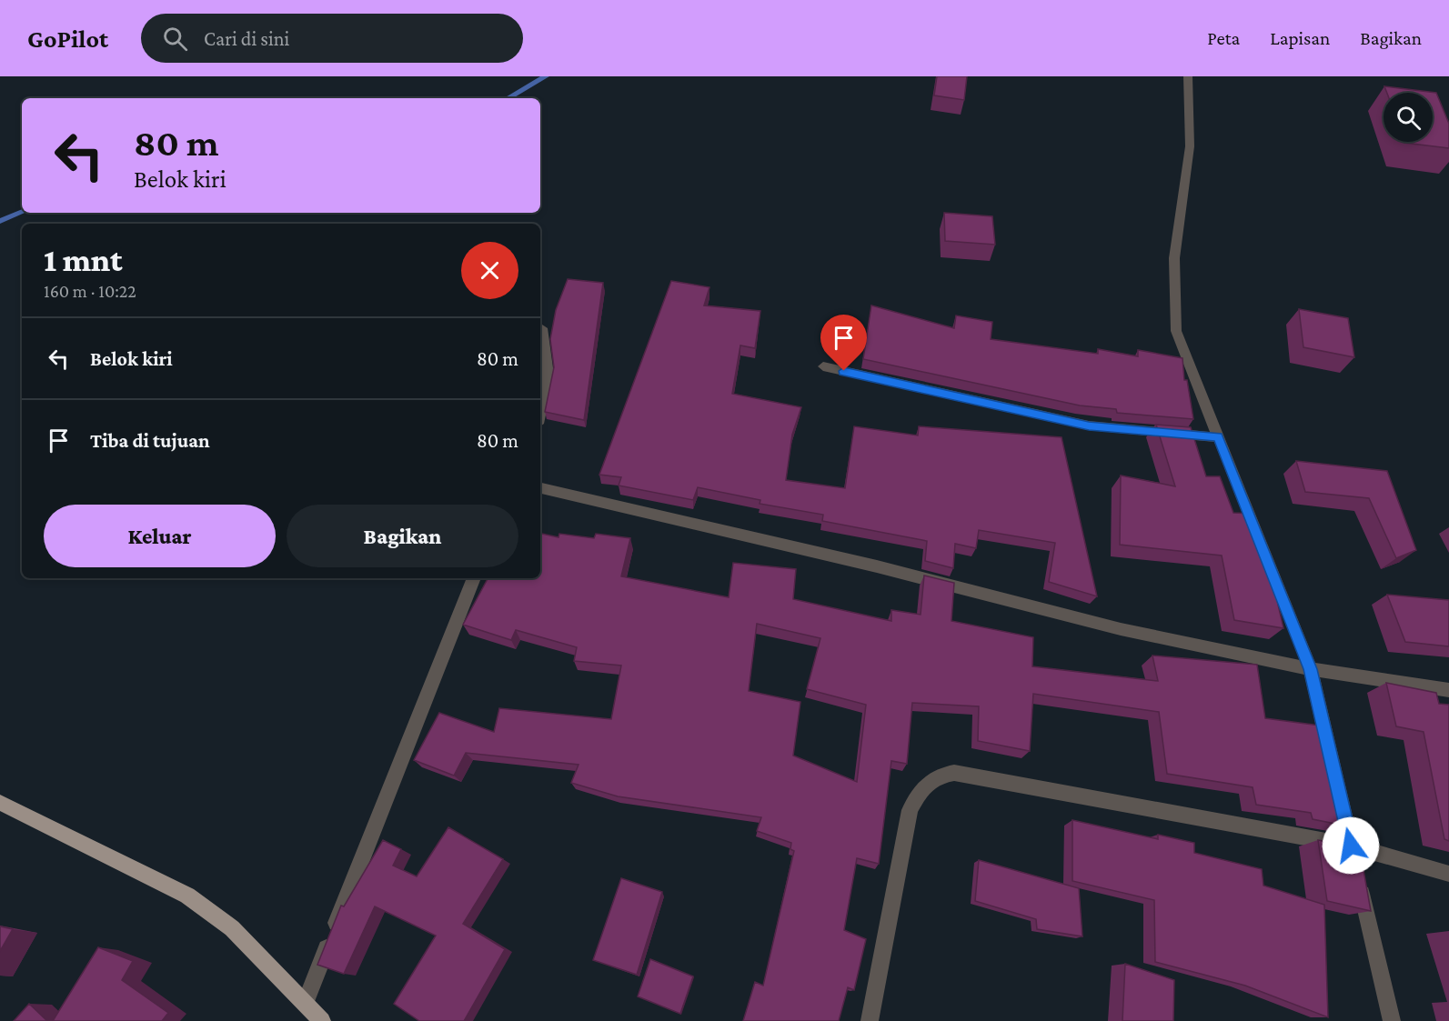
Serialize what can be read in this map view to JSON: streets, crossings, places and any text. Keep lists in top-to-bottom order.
{
  "page": {
    "header": "GoPilot",
    "search": "Cari di sini",
    "nav": ["Peta", "Lapisan", "Bagikan"],
    "turn": ["80 m", "Belok kiri"],
    "heading": ["1 mnt", "160 m · 10:22"],
    "list": [
      {
        "name": "Belok kiri",
        "value": "80 m"
      },
      {
        "name": "Tiba di tujuan",
        "value": "80 m"
      }
    ],
    "buttons": ["Keluar", "Bagikan"]
  }
}
